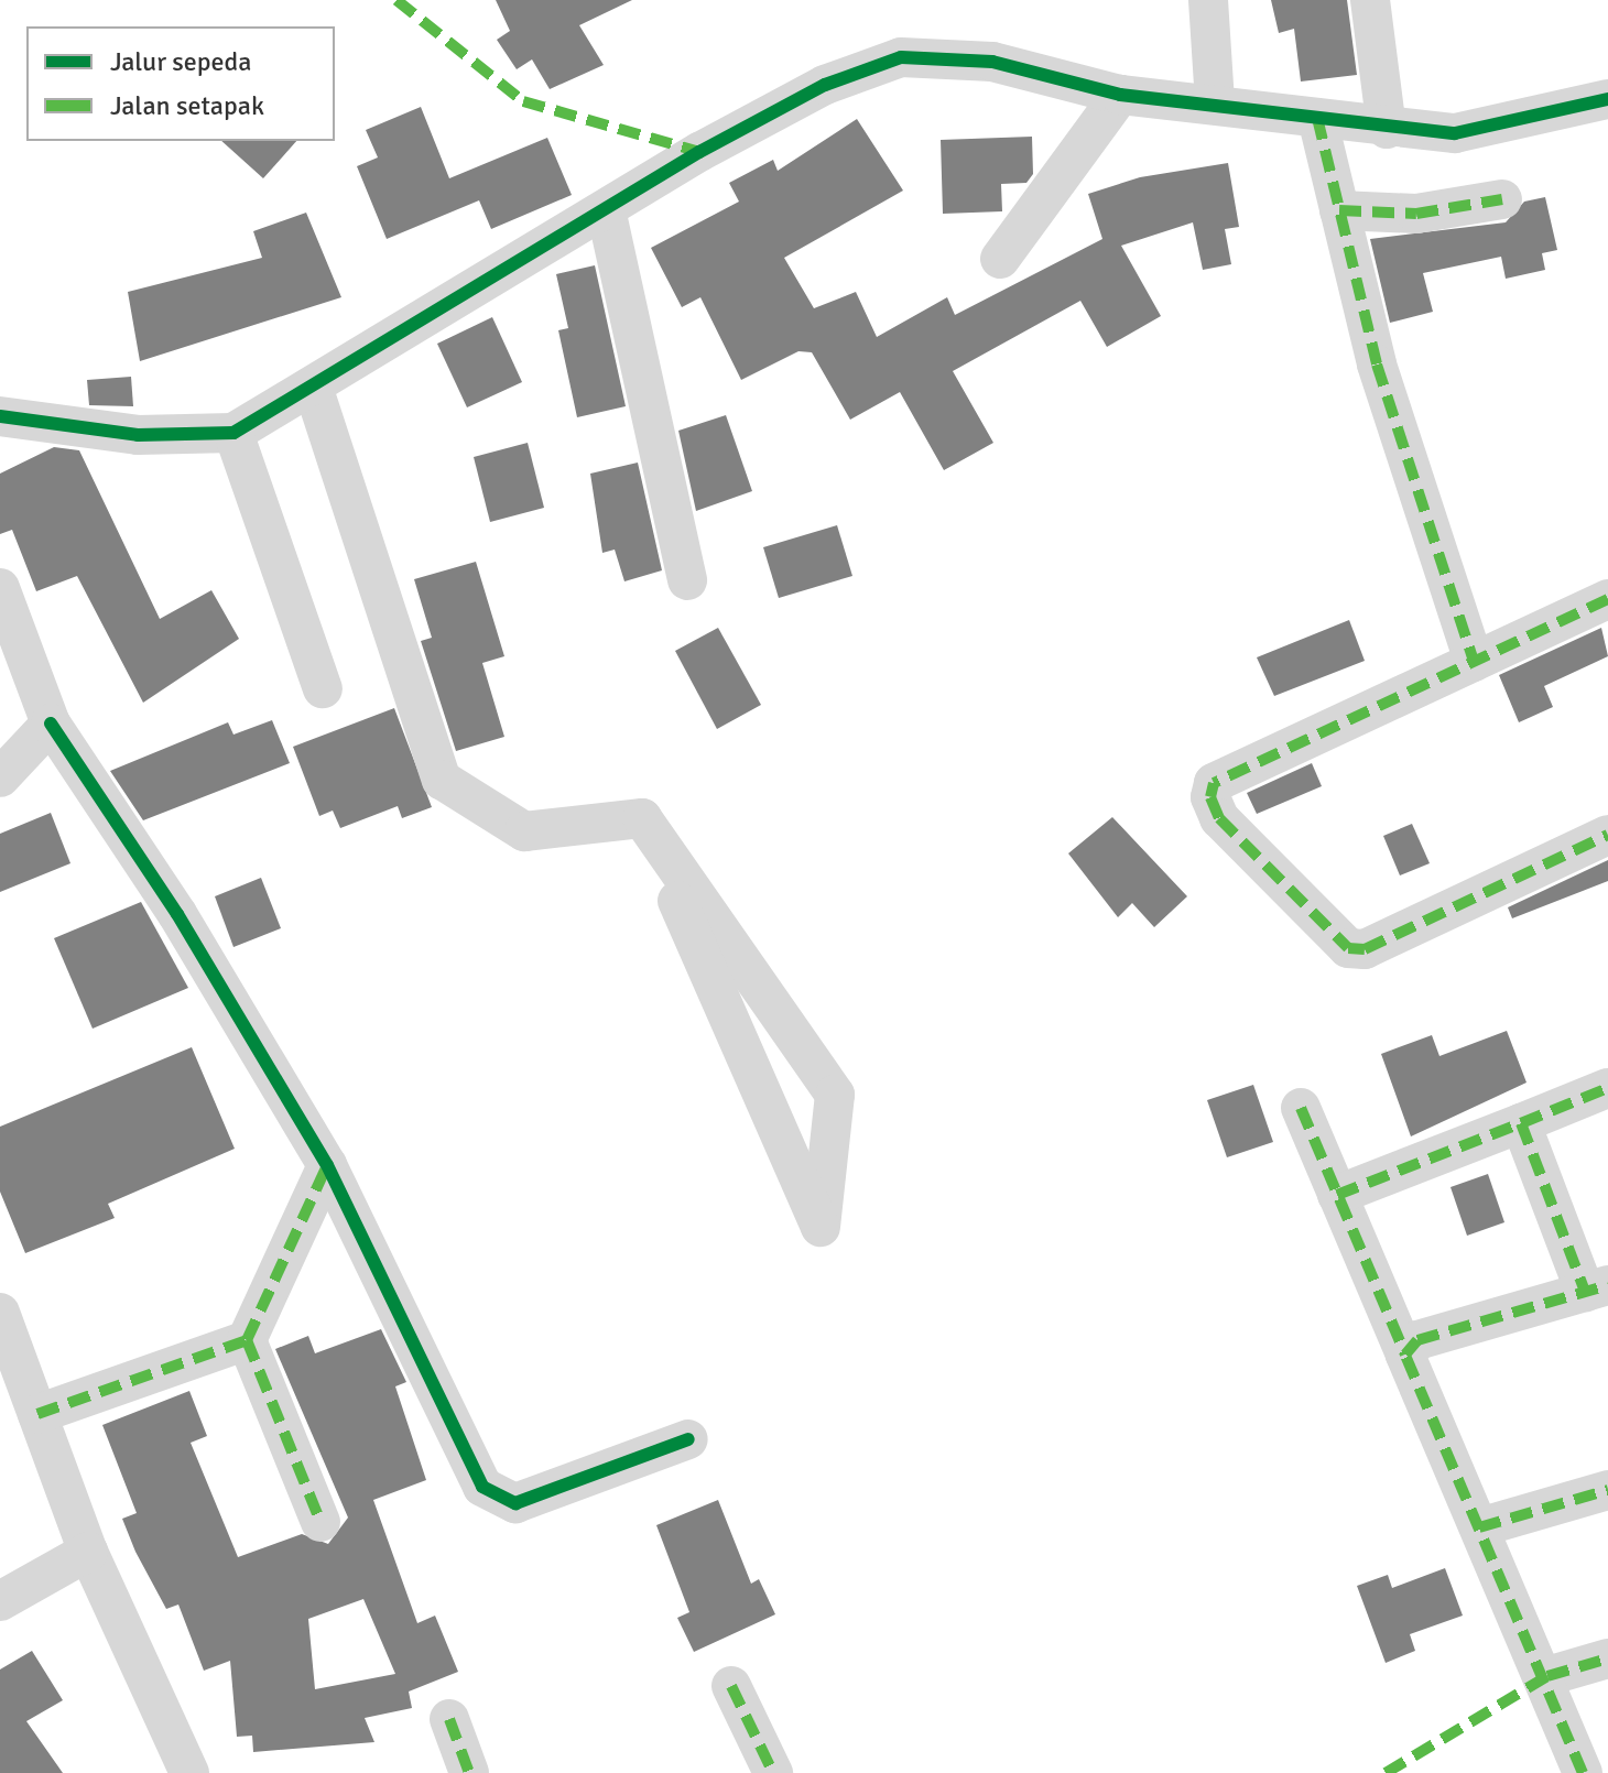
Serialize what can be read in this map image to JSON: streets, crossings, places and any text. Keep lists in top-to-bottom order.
{
  "legend": ["Jalur sepeda", "Jalan setapak"]
}
